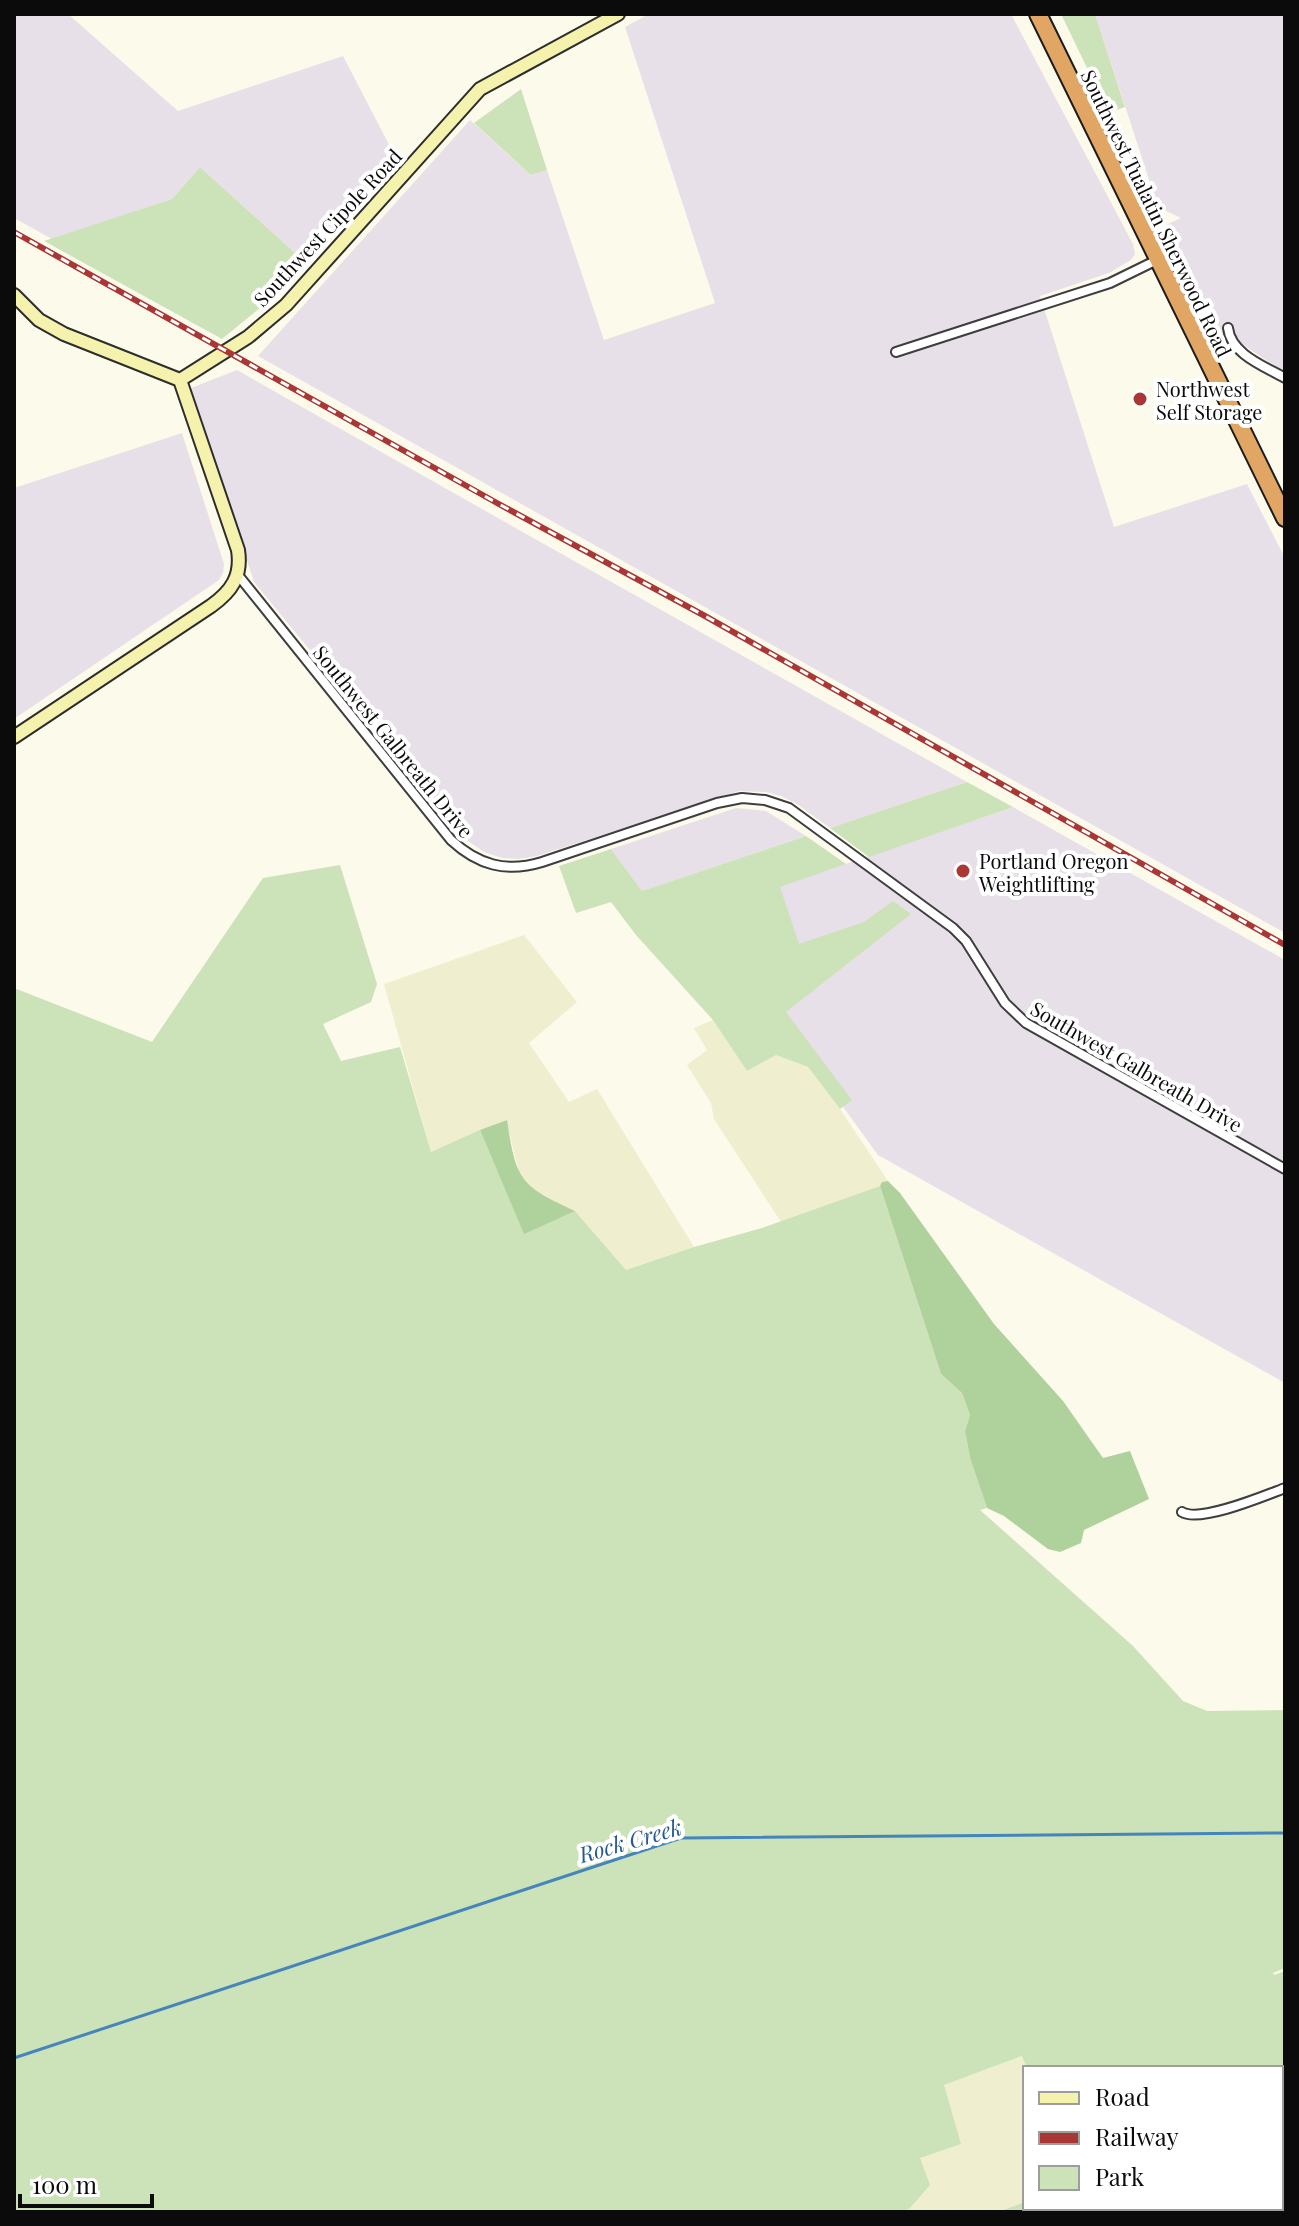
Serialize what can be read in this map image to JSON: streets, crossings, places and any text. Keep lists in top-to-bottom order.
{
  "streets": {
    "highway": ["Southwest Tualatin Sherwood Road"],
    "street": ["Southwest Cipole Road", "Southwest Galbreath Drive"]
  },
  "water": ["Rock Creek"],
  "places": ["Northwest Self Storage", "Portland Oregon Weightlifting"],
  "legend": ["Road", "Railway", "Park"],
  "scale_bar": "100 m"
}
